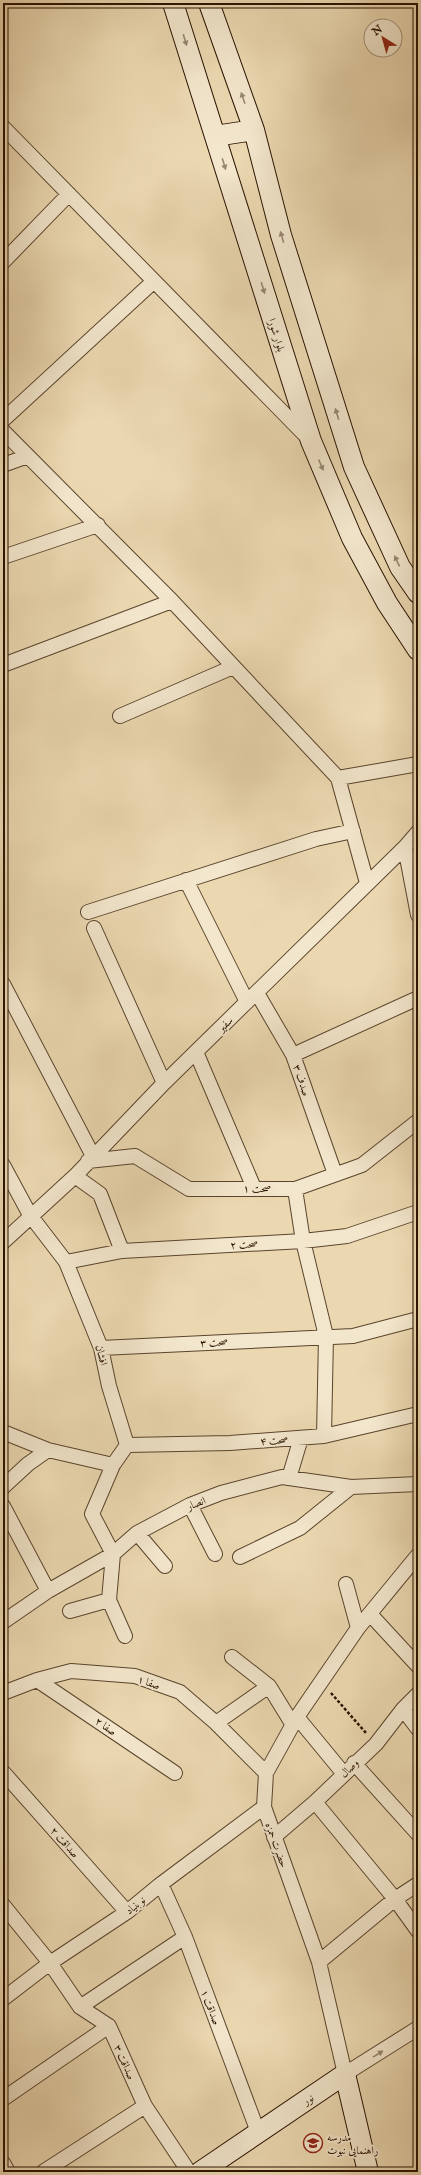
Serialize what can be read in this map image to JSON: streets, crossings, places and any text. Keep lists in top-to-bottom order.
{
  "streets": {
    "main road": ["بلوار شورا", "حضرت حمزه", "نور"],
    "street": [
      "سفیر",
      "صدف ۳",
      "صحت ۱",
      "صحت ۲",
      "صحت ۳",
      "افشان",
      "صحت ۴",
      "انصار",
      "صفا ۱",
      "صفا ۲",
      "وصال",
      "صداقت ۲",
      "نوبنیاد",
      "صداقت ۱",
      "صداقت ۳"
    ]
  },
  "crossings": [
    ["سفیر", "صدف ۳"],
    ["سفیر", "صحت ۱"],
    ["سفیر", "افشان"],
    ["صدف ۳", "صحت ۱"],
    ["صحت ۲", "افشان"],
    ["صحت ۳", "افشان"],
    ["افشان", "صحت ۴"],
    ["صفا ۱", "صفا ۲"],
    ["صفا ۱", "حضرت حمزه"],
    ["وصال", "حضرت حمزه"],
    ["صداقت ۲", "نوبنیاد"],
    ["حضرت حمزه", "نوبنیاد"],
    ["حضرت حمزه", "نور"],
    ["نوبنیاد", "صداقت ۱"],
    ["صداقت ۱", "نور"]
  ],
  "places": {
    "school or university": ["مدرسه راهنمایی نبوت"]
  },
  "north": "top left"
}
